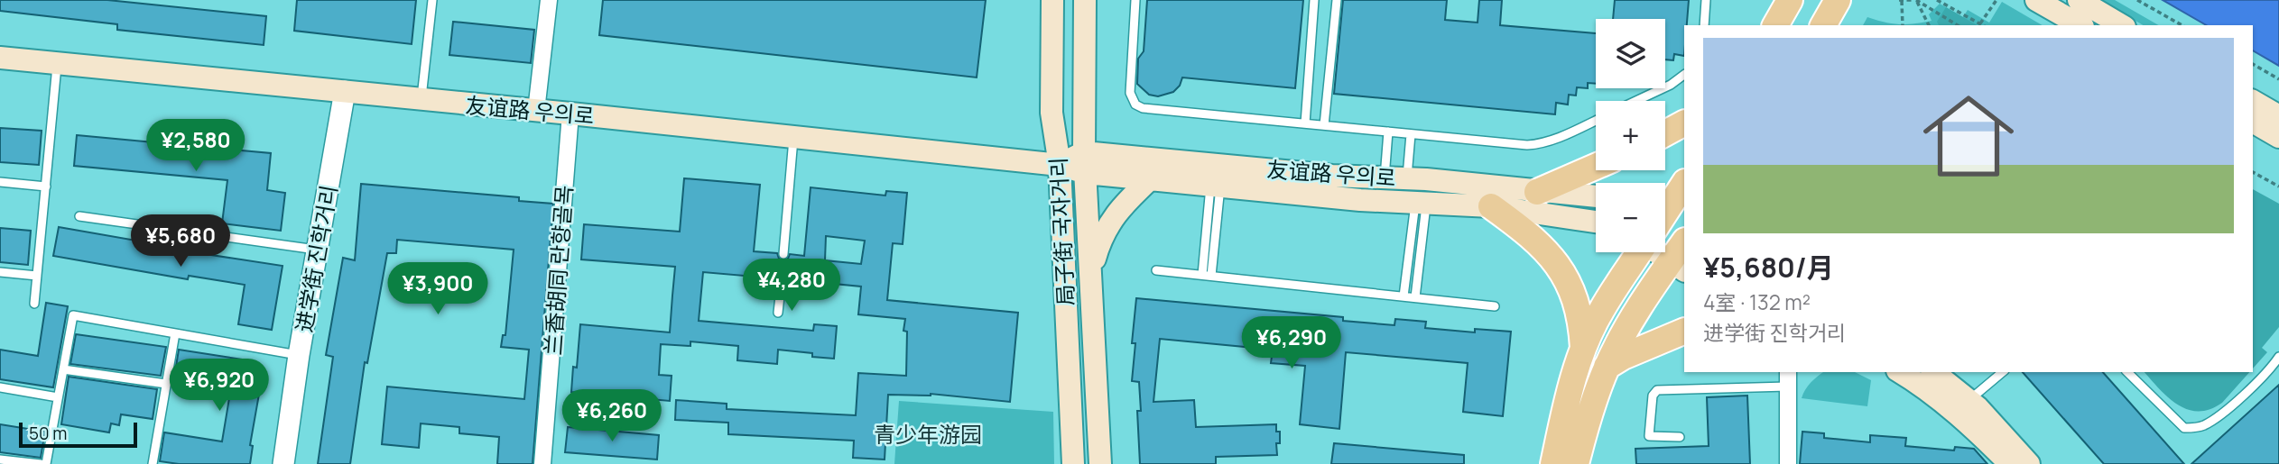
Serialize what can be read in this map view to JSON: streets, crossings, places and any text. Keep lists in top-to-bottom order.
{
  "streets": {
    "main road": ["友谊路 우의로", "局子街 국자거리"],
    "street": ["进学街 진학거리", "兰香胡同 란향골목"]
  },
  "crossings": [
    ["友谊路 우의로", "局子街 국자거리"],
    ["友谊路 우의로", "进学街 진학거리"],
    ["友谊路 우의로", "兰香胡同 란향골목"]
  ],
  "parks": ["青少年游园"],
  "scale_bar": "50 m",
  "page": {
    "map_buttons": ["+", "−"],
    "list": [
      {
        "name": "¥5,680/月",
        "note": "4室 · 132 m² · 进学街 진학거리"
      }
    ],
    "price": [
      "¥2,580",
      "¥5,680",
      "¥4,280",
      "¥3,900",
      "¥6,290",
      "¥6,920",
      "¥6,260"
    ],
    "scale": "50 m"
  }
}
